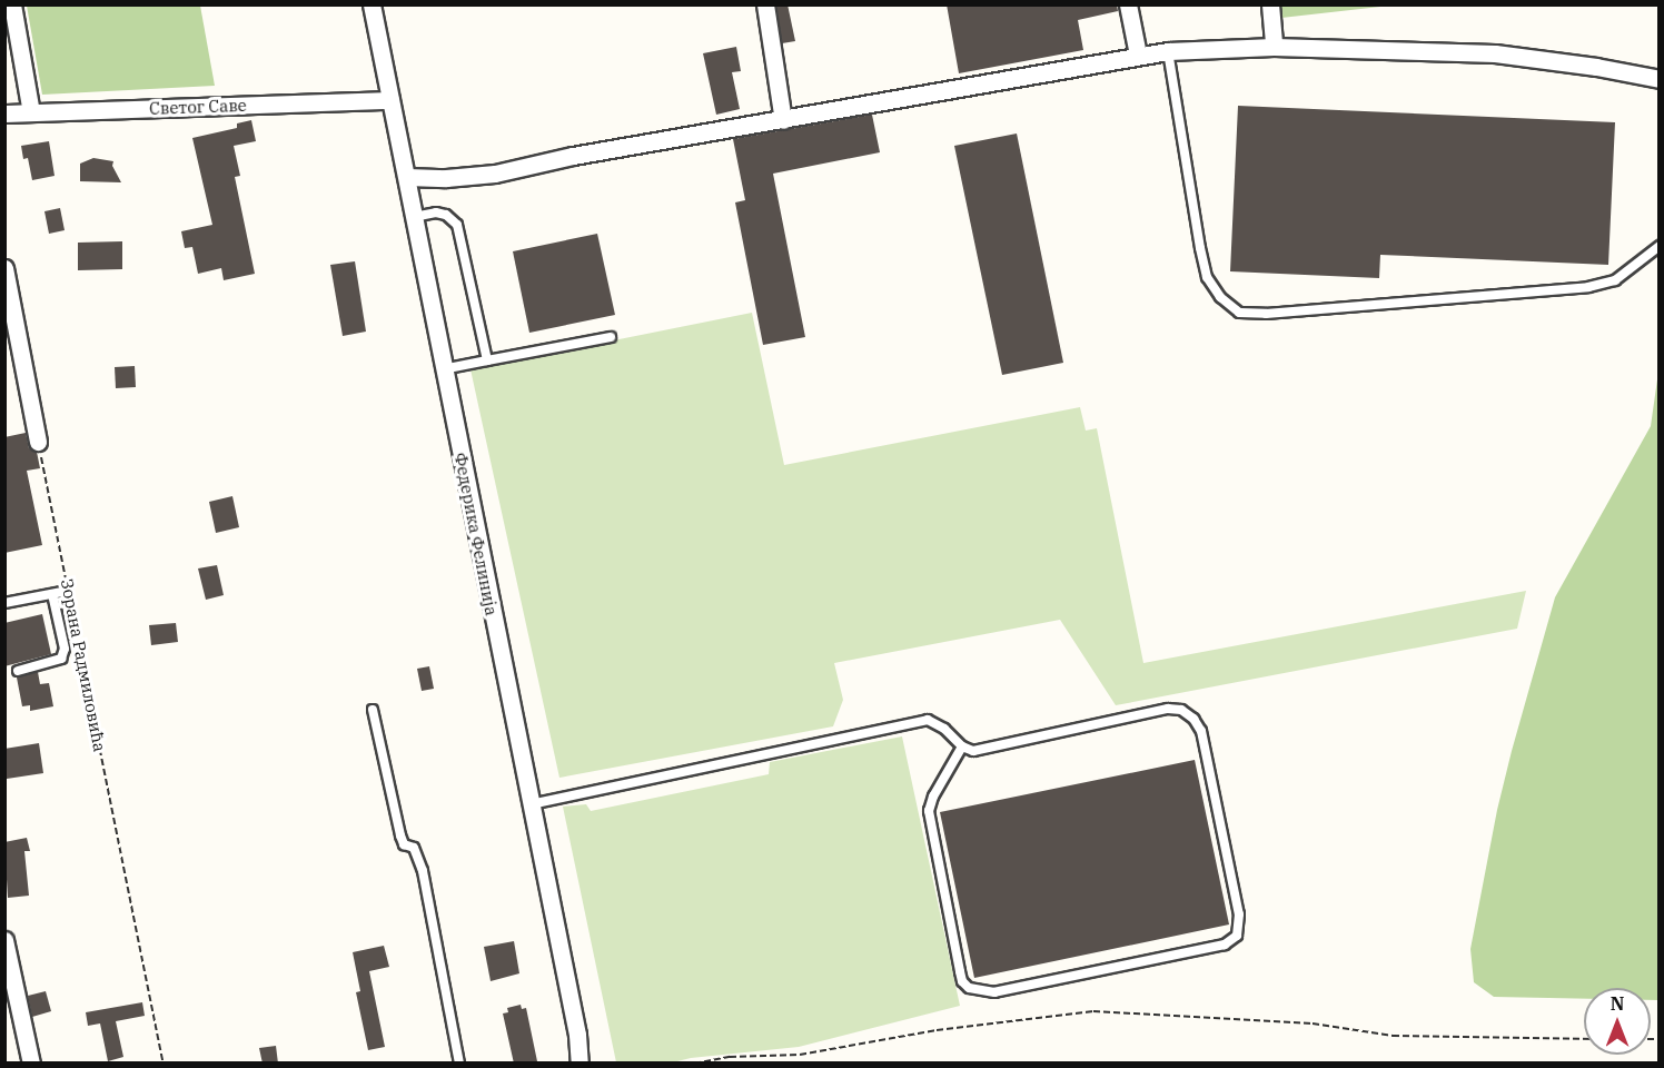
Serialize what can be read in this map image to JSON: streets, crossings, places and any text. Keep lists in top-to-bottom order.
{
  "streets": {
    "street": ["Светог Саве", "Федерика Фелинија"],
    "path": ["Зорана Радмиловића"]
  },
  "crossings": [
    ["Светог Саве", "Федерика Фелинија"]
  ],
  "north": "top"
}
